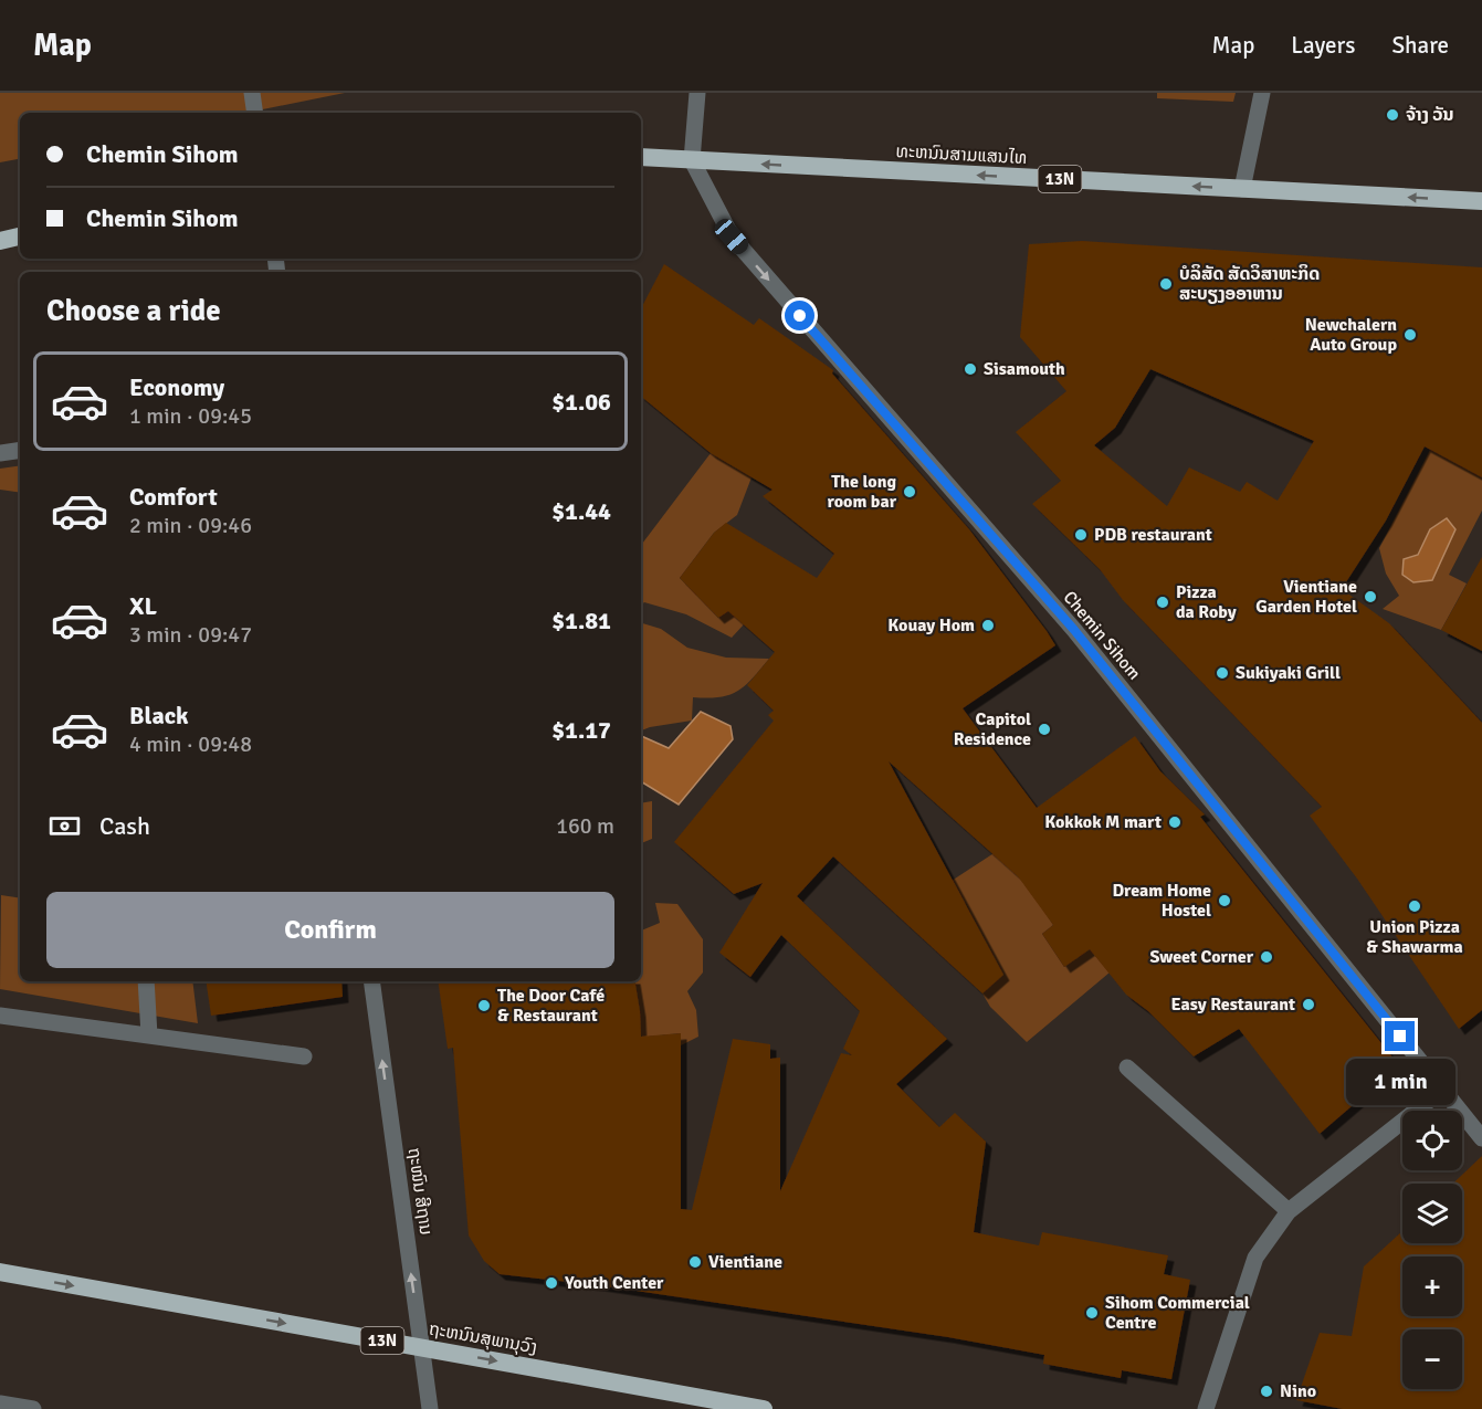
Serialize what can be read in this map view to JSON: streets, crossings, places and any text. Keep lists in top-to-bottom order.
{
  "streets": {
    "highway": ["ທະຫນົນສາມແສນໄທ", "13N", "ຖະຫນົນສຸພານຸວົງ"],
    "street": ["Chemin Sihom", "ຖະໜົນ ສີຖານ"]
  },
  "crossings": [
    ["ທະຫນົນສາມແສນໄທ", "Chemin Sihom"],
    ["ຖະໜົນ ສີຖານ", "ຖະຫນົນສຸພານຸວົງ"]
  ],
  "one_way": [
    "ທະຫນົນສາມແສນໄທ",
    "Chemin Sihom",
    "ຖະໜົນ ສີຖານ",
    "ຖະຫນົນສຸພານຸວົງ"
  ],
  "places": [
    "ຈ້າງ ວັນ",
    "ບໍລິສັດ ສັດວິສາຫະກິດ ສະບຽງອອາຫານ",
    "Newchalern Auto Group",
    "Sisamouth",
    "The long room bar",
    "PDB restaurant",
    "Vientiane Garden Hotel",
    "Pizza da Roby",
    "Kouay Hom",
    "Sukiyaki Grill",
    "Capitol Residence",
    "Kokkok M mart",
    "Dream Home Hostel",
    "Union Pizza & Shawarma",
    "Sweet Corner",
    "Easy Restaurant",
    "The Door Café & Restaurant",
    "Vientiane",
    "Youth Center",
    "Sihom Commercial Centre",
    "Nino"
  ],
  "page": {
    "header": "Map",
    "nav": ["Map", "Layers", "Share"],
    "banner": ["Chemin Sihom", "Chemin Sihom"],
    "heading": "Choose a ride",
    "list": [
      {
        "name": "Economy",
        "note": "1 min · 09:45",
        "value": "$1.06"
      },
      {
        "name": "Comfort",
        "note": "2 min · 09:46",
        "value": "$1.44"
      },
      {
        "name": "XL",
        "note": "3 min · 09:47",
        "value": "$1.81"
      },
      {
        "name": "Black",
        "note": "4 min · 09:48",
        "value": "$1.17"
      }
    ],
    "pay": ["Cash", "160 m"],
    "buttons": "Confirm",
    "bubble": "1 min",
    "map_buttons": ["+", "−"]
  }
}
